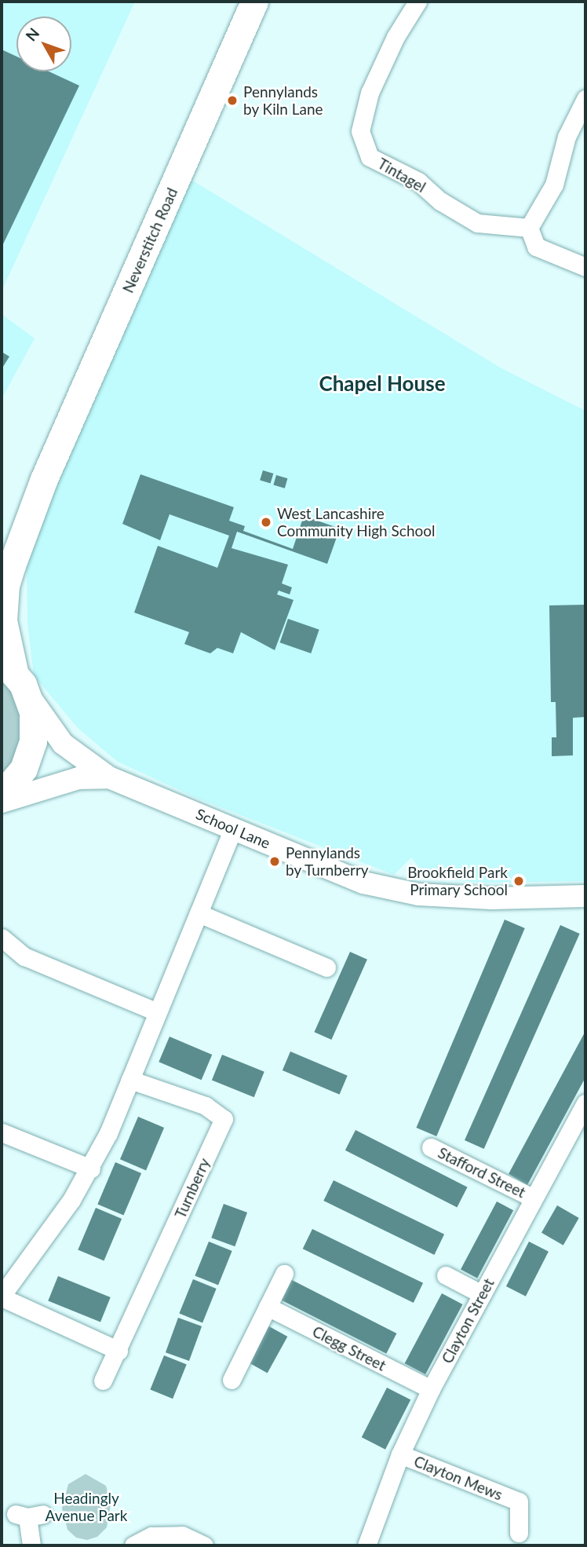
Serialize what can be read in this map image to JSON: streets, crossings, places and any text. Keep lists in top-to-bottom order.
{
  "streets": {
    "main road": ["Neverstitch Road"],
    "street": [
      "Tintagel",
      "School Lane",
      "Stafford Street",
      "Turnberry",
      "Clayton Street",
      "Clegg Street",
      "Clayton Mews"
    ]
  },
  "crossings": [
    ["Neverstitch Road", "School Lane"],
    ["Stafford Street", "Clayton Street"],
    ["Clayton Street", "Clegg Street"],
    ["Clayton Street", "Clayton Mews"]
  ],
  "districts": ["Chapel House"],
  "parks": ["Headingly Avenue Park"],
  "places": [
    "Pennylands by Kiln Lane",
    "West Lancashire Community High School",
    "Pennylands by Turnberry",
    "Brookfield Park Primary School"
  ],
  "north": "top left"
}
